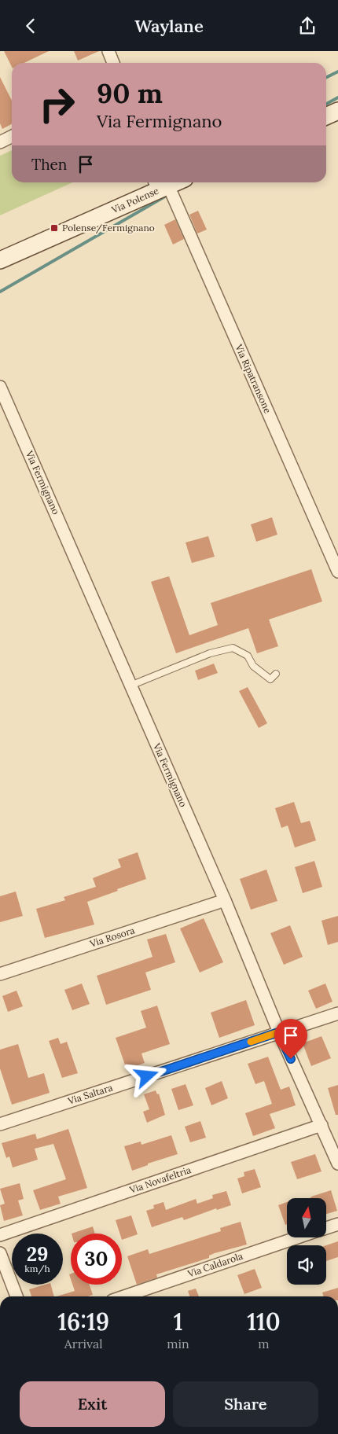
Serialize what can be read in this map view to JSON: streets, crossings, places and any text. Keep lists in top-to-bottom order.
{
  "streets": {
    "main road": ["Via Polense"],
    "street": [
      "Via Ripatransone",
      "Via Fermignano",
      "Via Rosora",
      "Via Saltara",
      "Via Novafeltria",
      "Via Caldarola"
    ]
  },
  "crossings": [
    ["Via Polense", "Via Ripatransone"],
    ["Via Fermignano", "Via Rosora"],
    ["Via Fermignano", "Via Saltara"],
    ["Via Fermignano", "Via Novafeltria"]
  ],
  "places": {
    "transit": ["Polense/Fermignano"]
  },
  "north": "top",
  "page": {
    "header": "Waylane",
    "turn": ["90 m", "Via Fermignano"],
    "then": "Then",
    "speed": "29 km/h",
    "limit": "30",
    "eta": [
      "16:19",
      "Arrival",
      "1",
      "min",
      "110",
      "m"
    ],
    "buttons": ["Exit", "Share"]
  }
}
